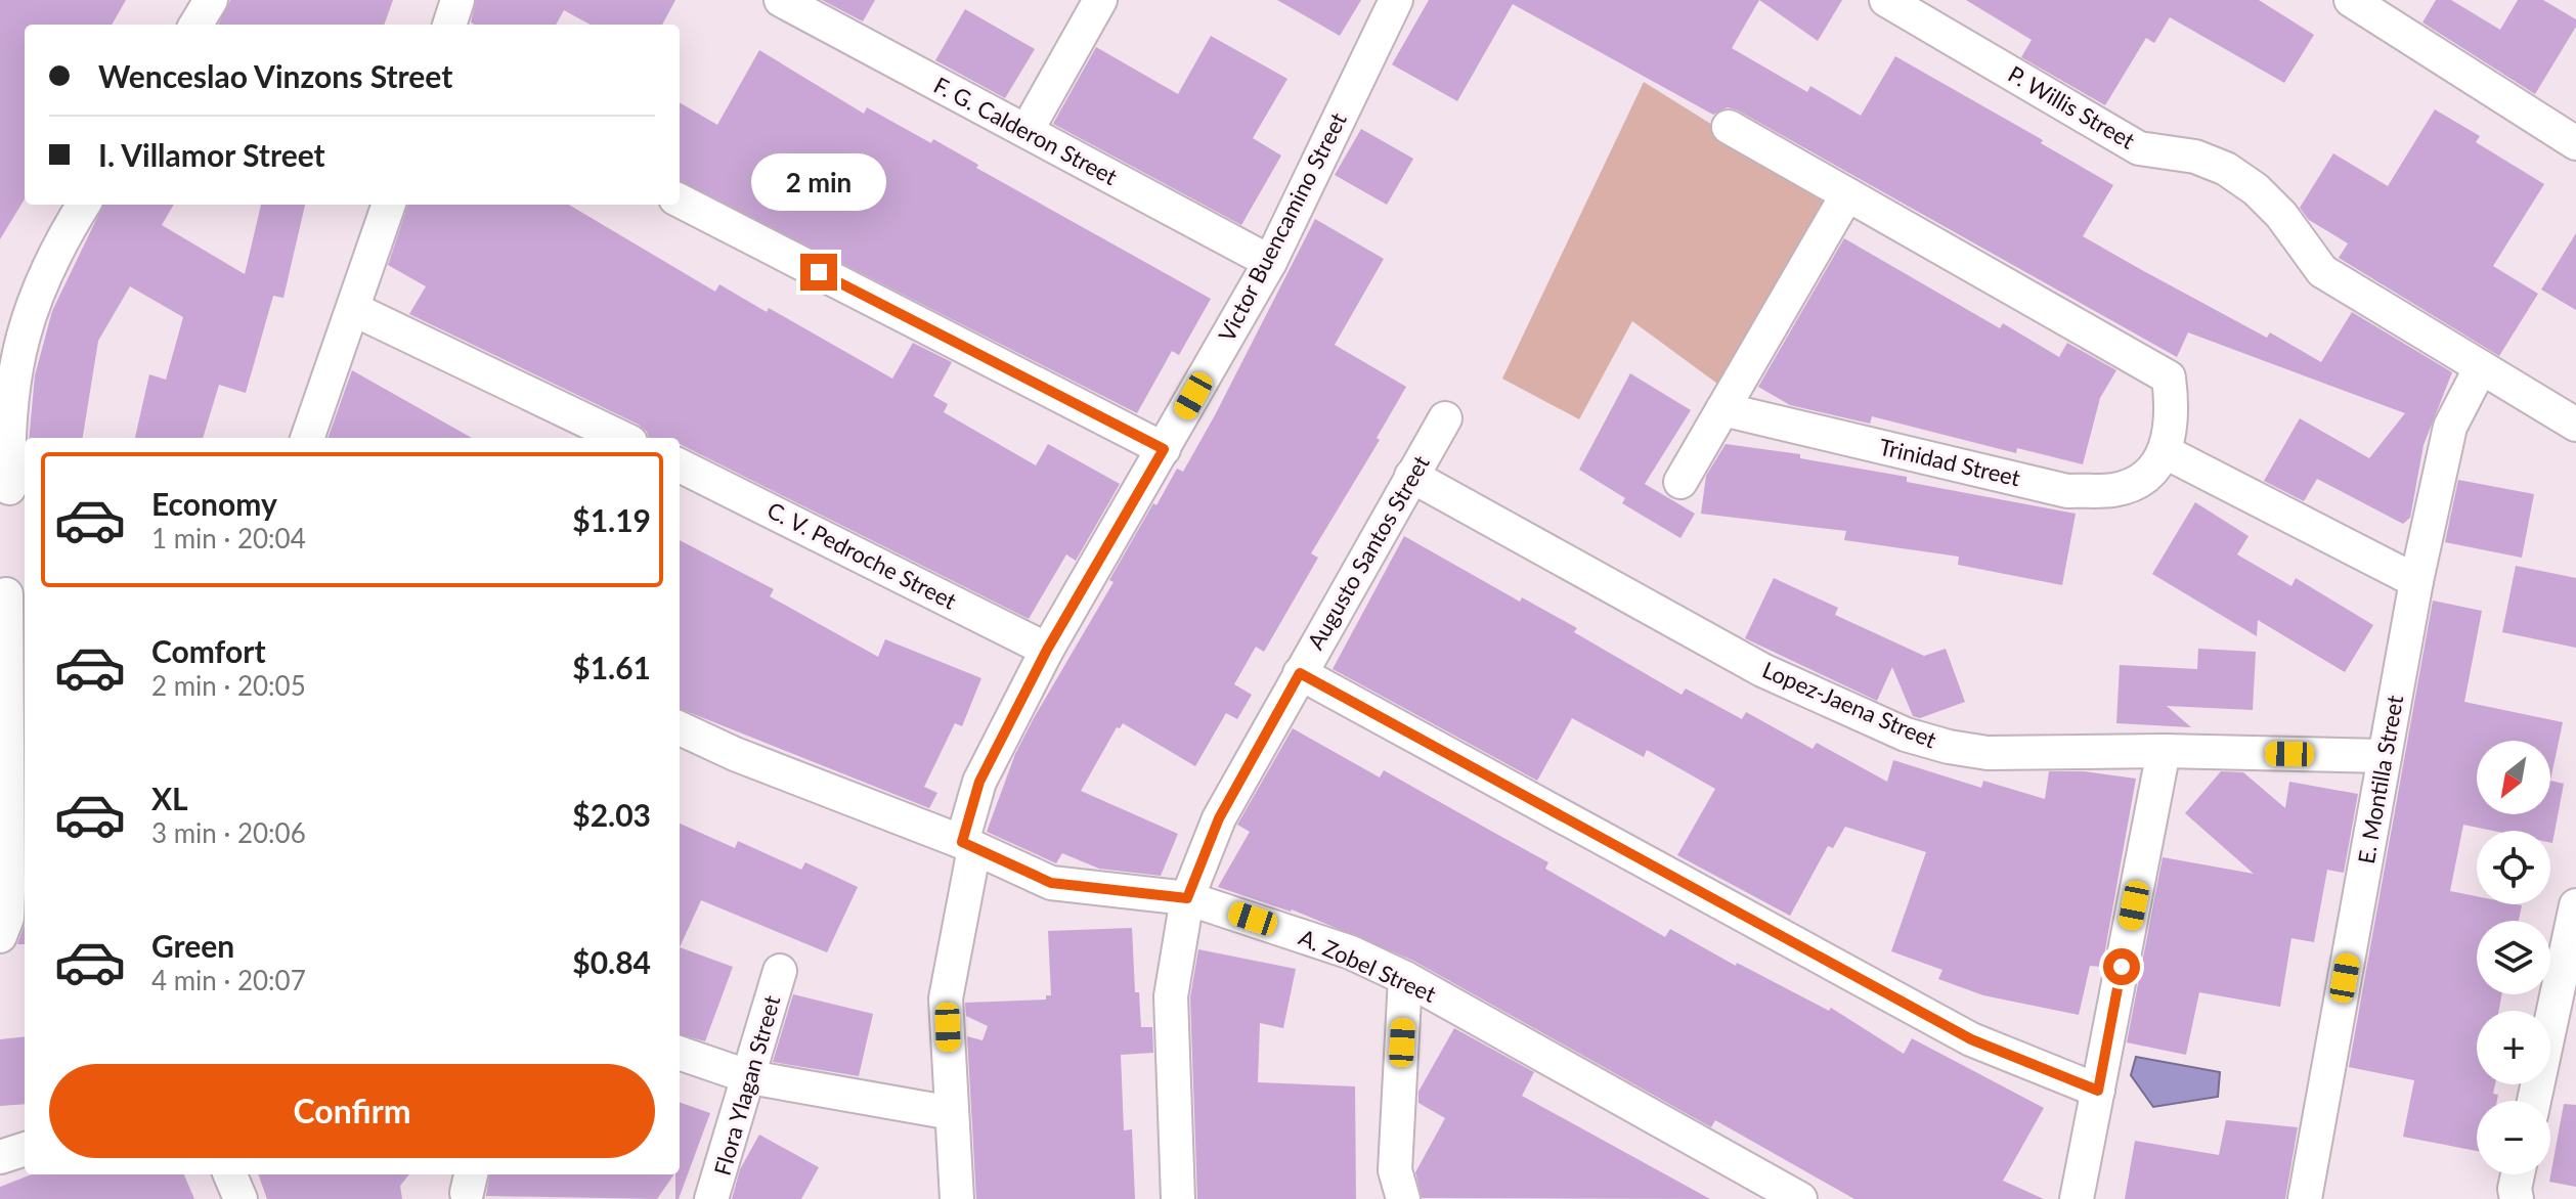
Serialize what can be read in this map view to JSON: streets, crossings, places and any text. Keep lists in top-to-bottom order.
{
  "streets": {
    "street": [
      "P. Willis Street",
      "F. G. Calderon Street",
      "Victor Buencamino Street",
      "Trinidad Street",
      "Augusto Santos Street",
      "C. V. Pedroche Street",
      "Lopez-Jaena Street",
      "E. Montilla Street",
      "A. Zobel Street",
      "Flora Ylagan Street"
    ]
  },
  "crossings": [
    ["P. Willis Street", "E. Montilla Street"],
    ["F. G. Calderon Street", "Victor Buencamino Street"],
    ["Victor Buencamino Street", "C. V. Pedroche Street"],
    ["Victor Buencamino Street", "A. Zobel Street"],
    ["Augusto Santos Street", "Lopez-Jaena Street"],
    ["Augusto Santos Street", "A. Zobel Street"],
    ["Lopez-Jaena Street", "E. Montilla Street"]
  ],
  "north": "bottom left",
  "page": {
    "banner": ["Wenceslao Vinzons Street", "I. Villamor Street"],
    "bubble": "2 min",
    "list": [
      {
        "name": "Economy",
        "note": "1 min · 20:04",
        "value": "$1.19"
      },
      {
        "name": "Comfort",
        "note": "2 min · 20:05",
        "value": "$1.61"
      },
      {
        "name": "XL",
        "note": "3 min · 20:06",
        "value": "$2.03"
      },
      {
        "name": "Green",
        "note": "4 min · 20:07",
        "value": "$0.84"
      }
    ],
    "map_buttons": ["+", "−"],
    "buttons": "Confirm"
  }
}
